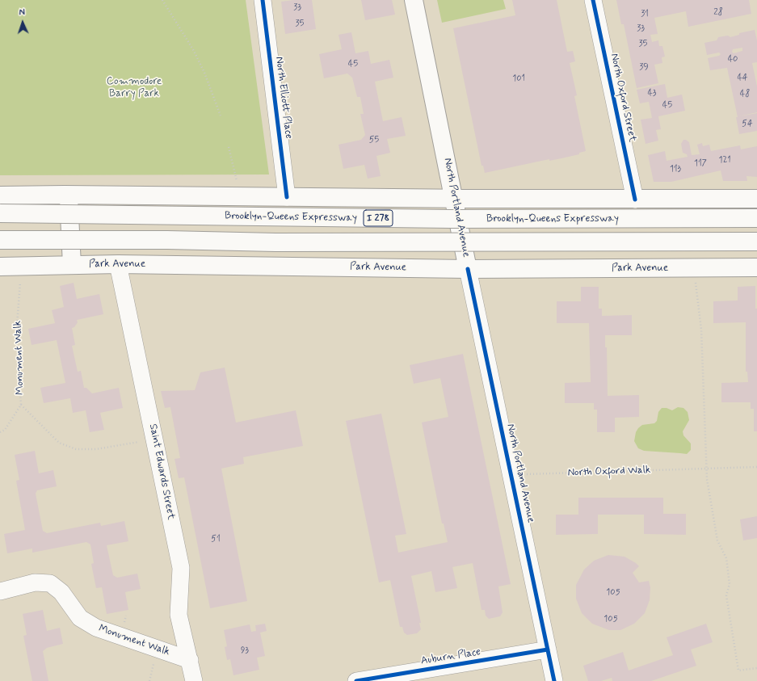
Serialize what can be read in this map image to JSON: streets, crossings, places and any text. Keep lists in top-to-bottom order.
{
  "streets": {
    "main road": [
      "North Portland Avenue",
      "Brooklyn-Queens Expressway",
      "I 278",
      "Park Avenue"
    ],
    "street": [
      "North Elliott Place",
      "North Oxford Street",
      "Monument Walk",
      "Saint Edwards Street",
      "Auburn Place"
    ],
    "path": ["North Oxford Walk"]
  },
  "crossings": [
    ["North Portland Avenue", "Park Avenue"],
    ["North Portland Avenue", "North Oxford Walk"],
    ["North Portland Avenue", "Auburn Place"],
    ["Park Avenue", "Saint Edwards Street"],
    ["Monument Walk", "Saint Edwards Street"]
  ],
  "parks": ["Commodore Barry Park"],
  "house_numbers": [
    "33",
    "28",
    "31",
    "35",
    "33",
    "35",
    "40",
    "45",
    "39",
    "44",
    "101",
    "43",
    "48",
    "45",
    "54",
    "55",
    "121",
    "117",
    "113",
    "51",
    "105",
    "105",
    "93"
  ],
  "north": "top"
}
